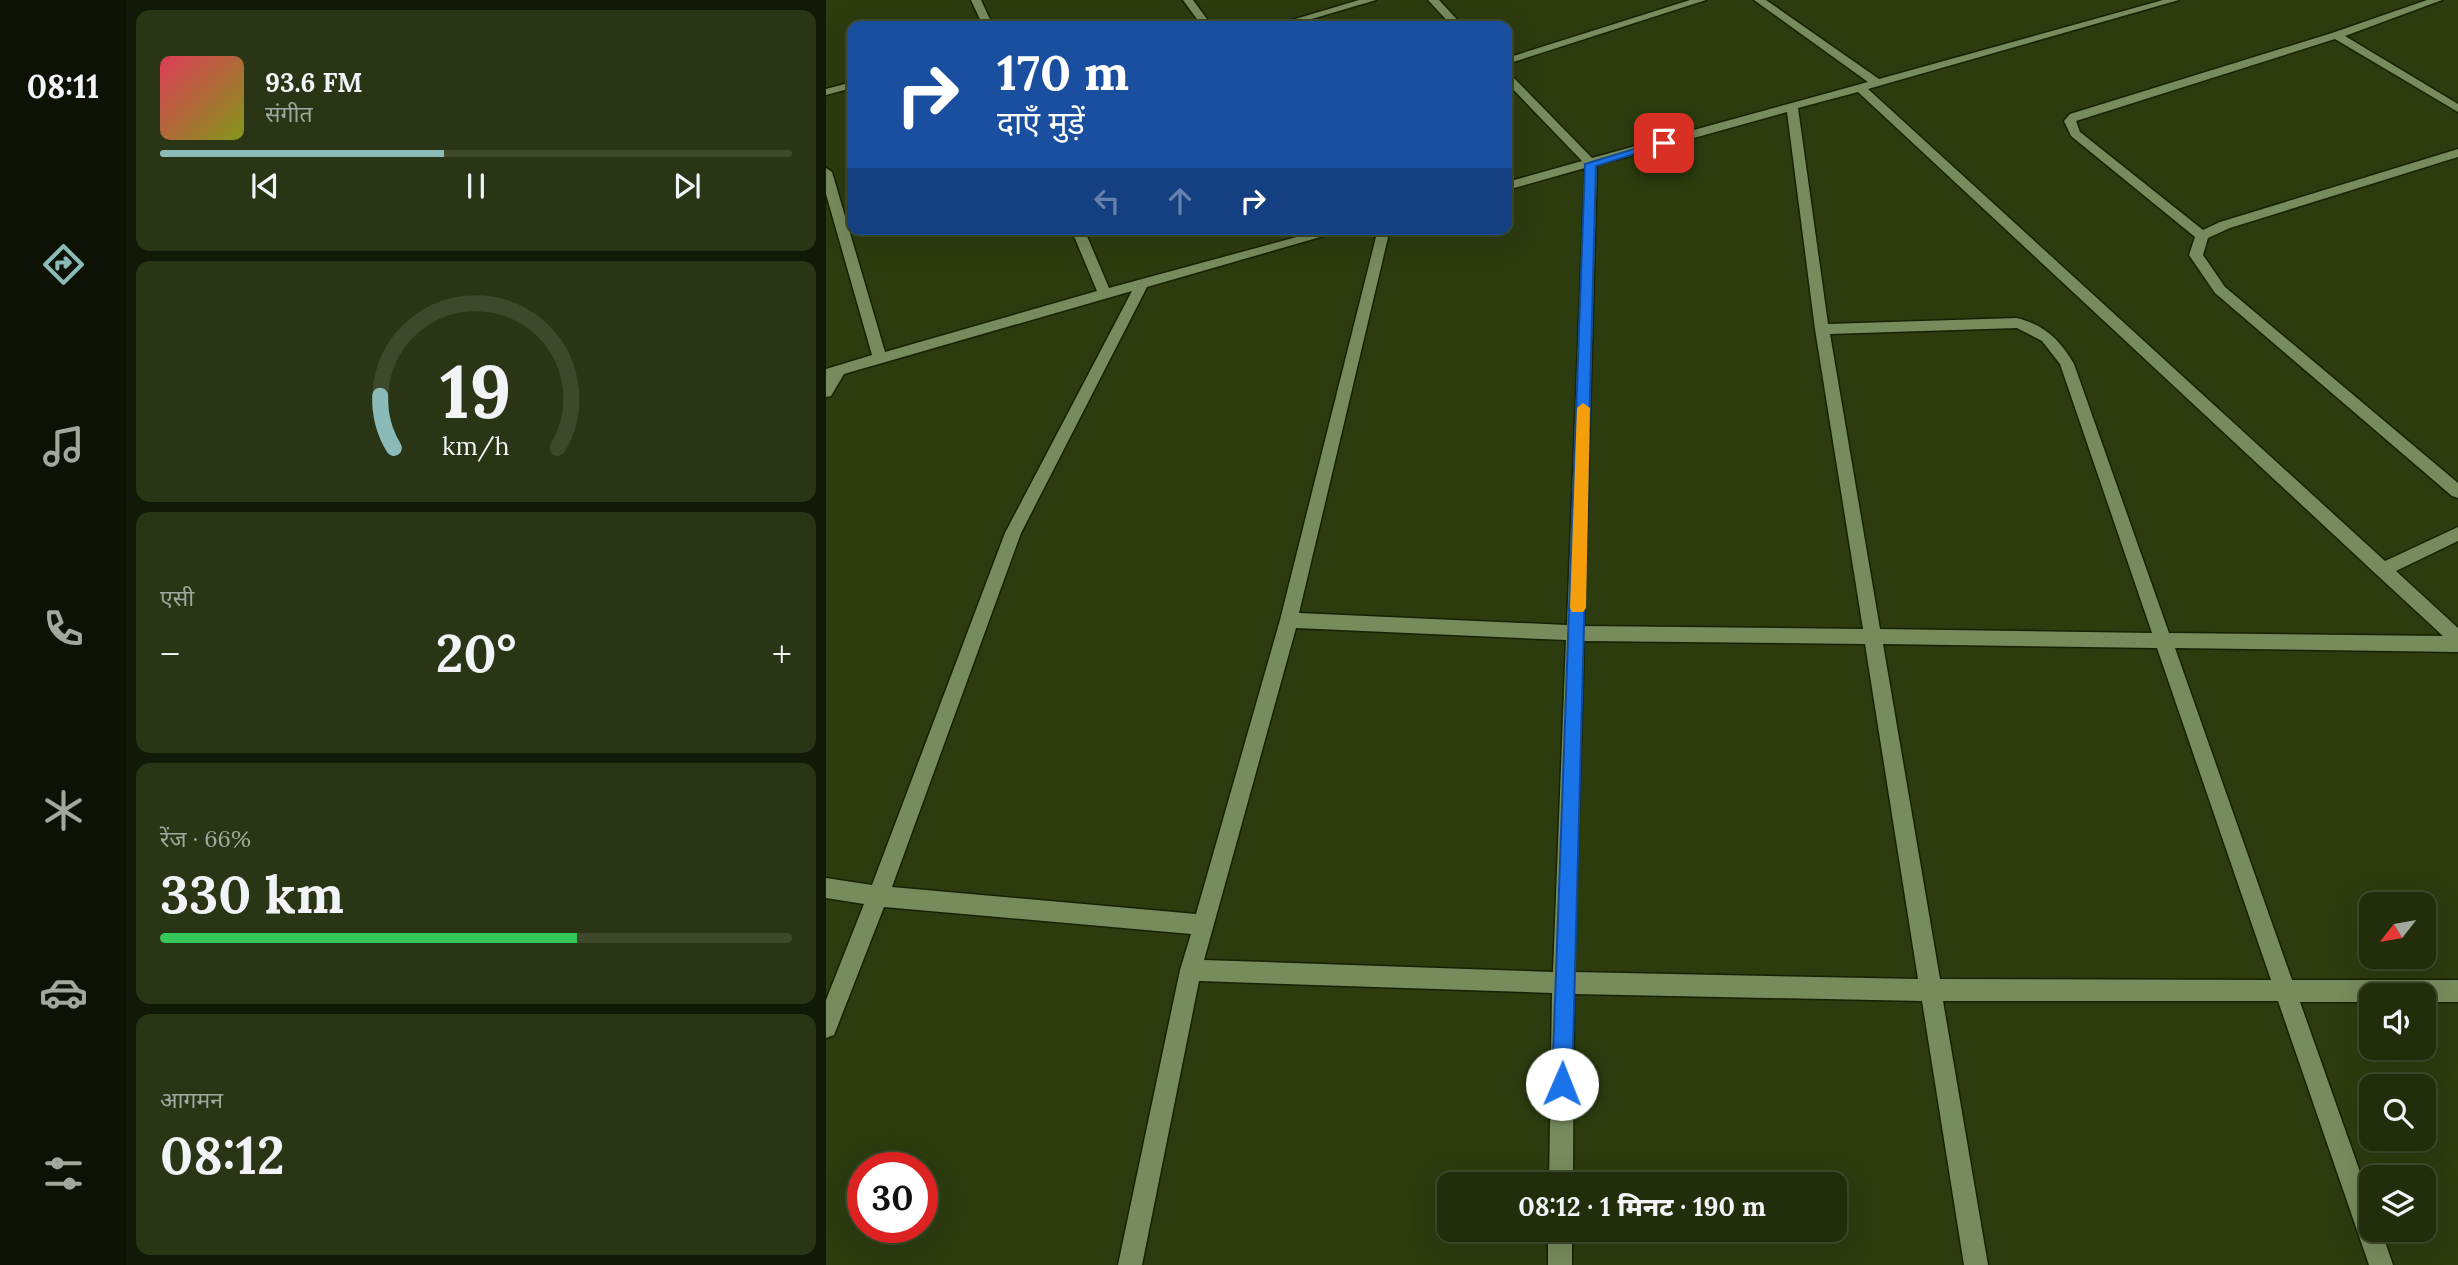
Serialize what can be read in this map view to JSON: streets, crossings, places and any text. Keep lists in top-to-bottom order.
{
  "north": "bottom left",
  "page": {
    "tabs": "08:11",
    "turn": ["170 m", "दाएँ मुड़ें"],
    "song": ["93.6 FM", "संगीत"],
    "tile": [
      "एसी",
      ["रेंज · 66%", "330 km"],
      ["आगमन", "08:12"]
    ],
    "heat": ["−", "20°", "+"],
    "limit": "30",
    "trip": "08:12 · 1 मिनट · 190 m",
    "gauge": ["19", "km/h"]
  }
}
